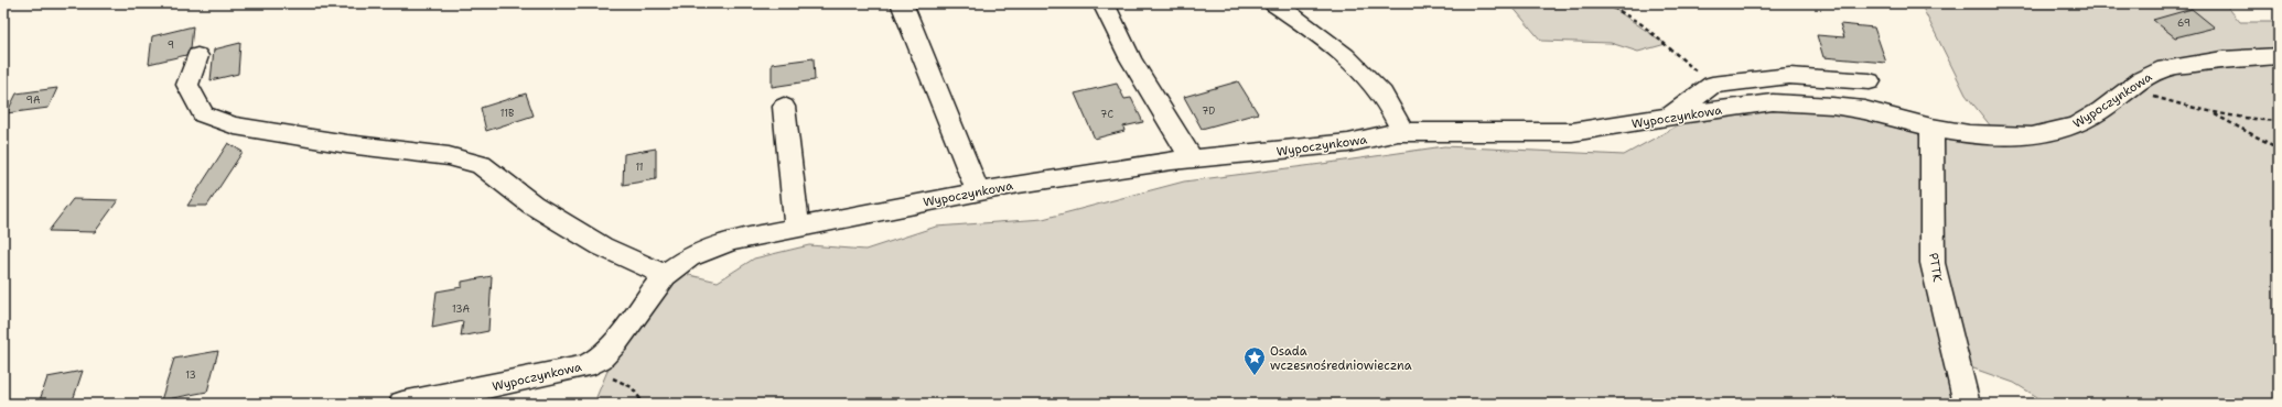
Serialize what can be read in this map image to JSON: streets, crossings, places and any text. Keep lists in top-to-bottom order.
{
  "streets": {
    "street": ["Wypoczynkowa", "PTTK"]
  },
  "crossings": [
    ["Wypoczynkowa", "PTTK"]
  ],
  "places": {
    "place": ["Osada wczesnośredniowieczna"]
  },
  "house_numbers": [
    "69",
    "9",
    "9A",
    "7D",
    "11B",
    "7C",
    "11",
    "13A",
    "13"
  ]
}
